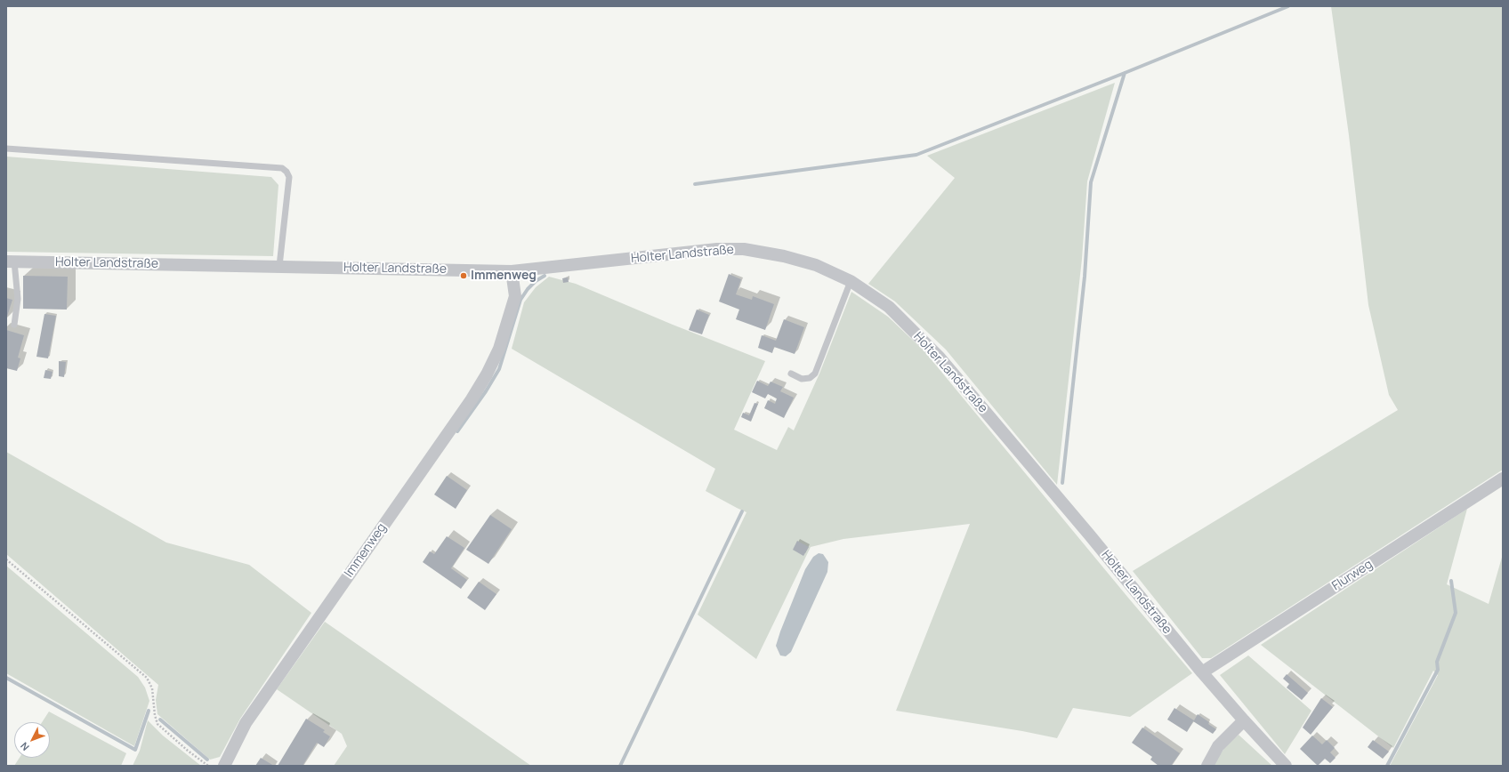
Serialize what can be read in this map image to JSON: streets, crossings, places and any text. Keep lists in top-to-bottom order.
{
  "streets": {
    "street": ["Holter Landstraße", "Immenweg", "Flurweg"]
  },
  "crossings": [
    ["Holter Landstraße", "Immenweg"],
    ["Holter Landstraße", "Flurweg"]
  ],
  "places": ["Immenweg"],
  "north": "bottom left"
}
